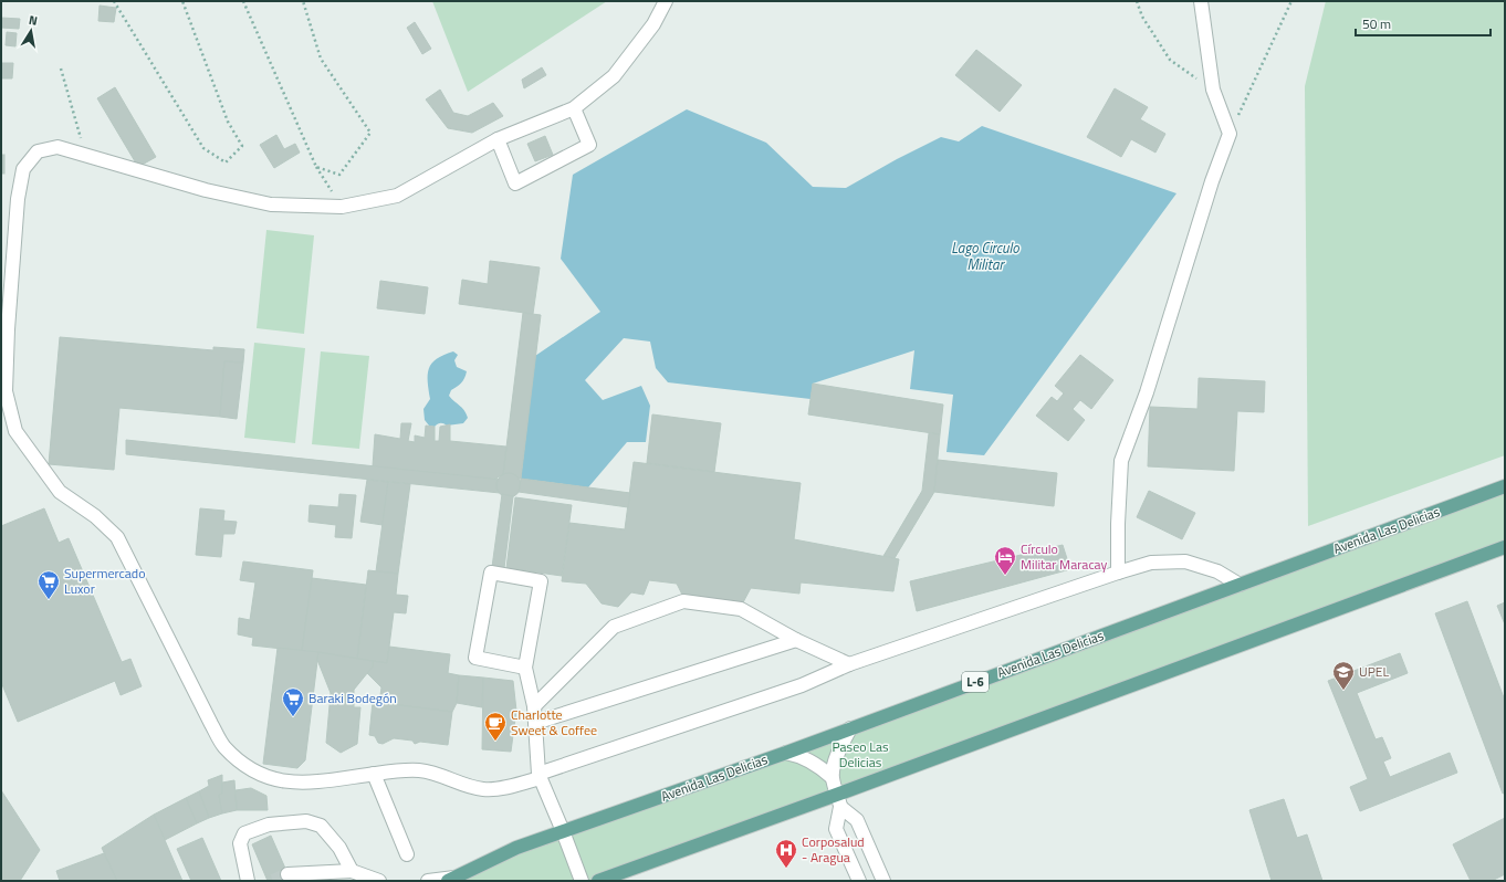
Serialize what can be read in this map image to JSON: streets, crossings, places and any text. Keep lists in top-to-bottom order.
{
  "streets": {
    "main road": ["Avenida Las Delicias", "L-6"]
  },
  "water": ["Lago Circulo Militar"],
  "parks": ["Paseo Las Delicias"],
  "places": {
    "hotel": ["Círculo Militar Maracay"],
    "supermarket": ["Supermercado Luxor", "Baraki Bodegón"],
    "school or university": ["UPEL"],
    "cafe": ["Charlotte Sweet & Coffee"],
    "hospital": ["Corposalud - Aragua"]
  },
  "scale_bar": "50 m",
  "north": "top"
}
